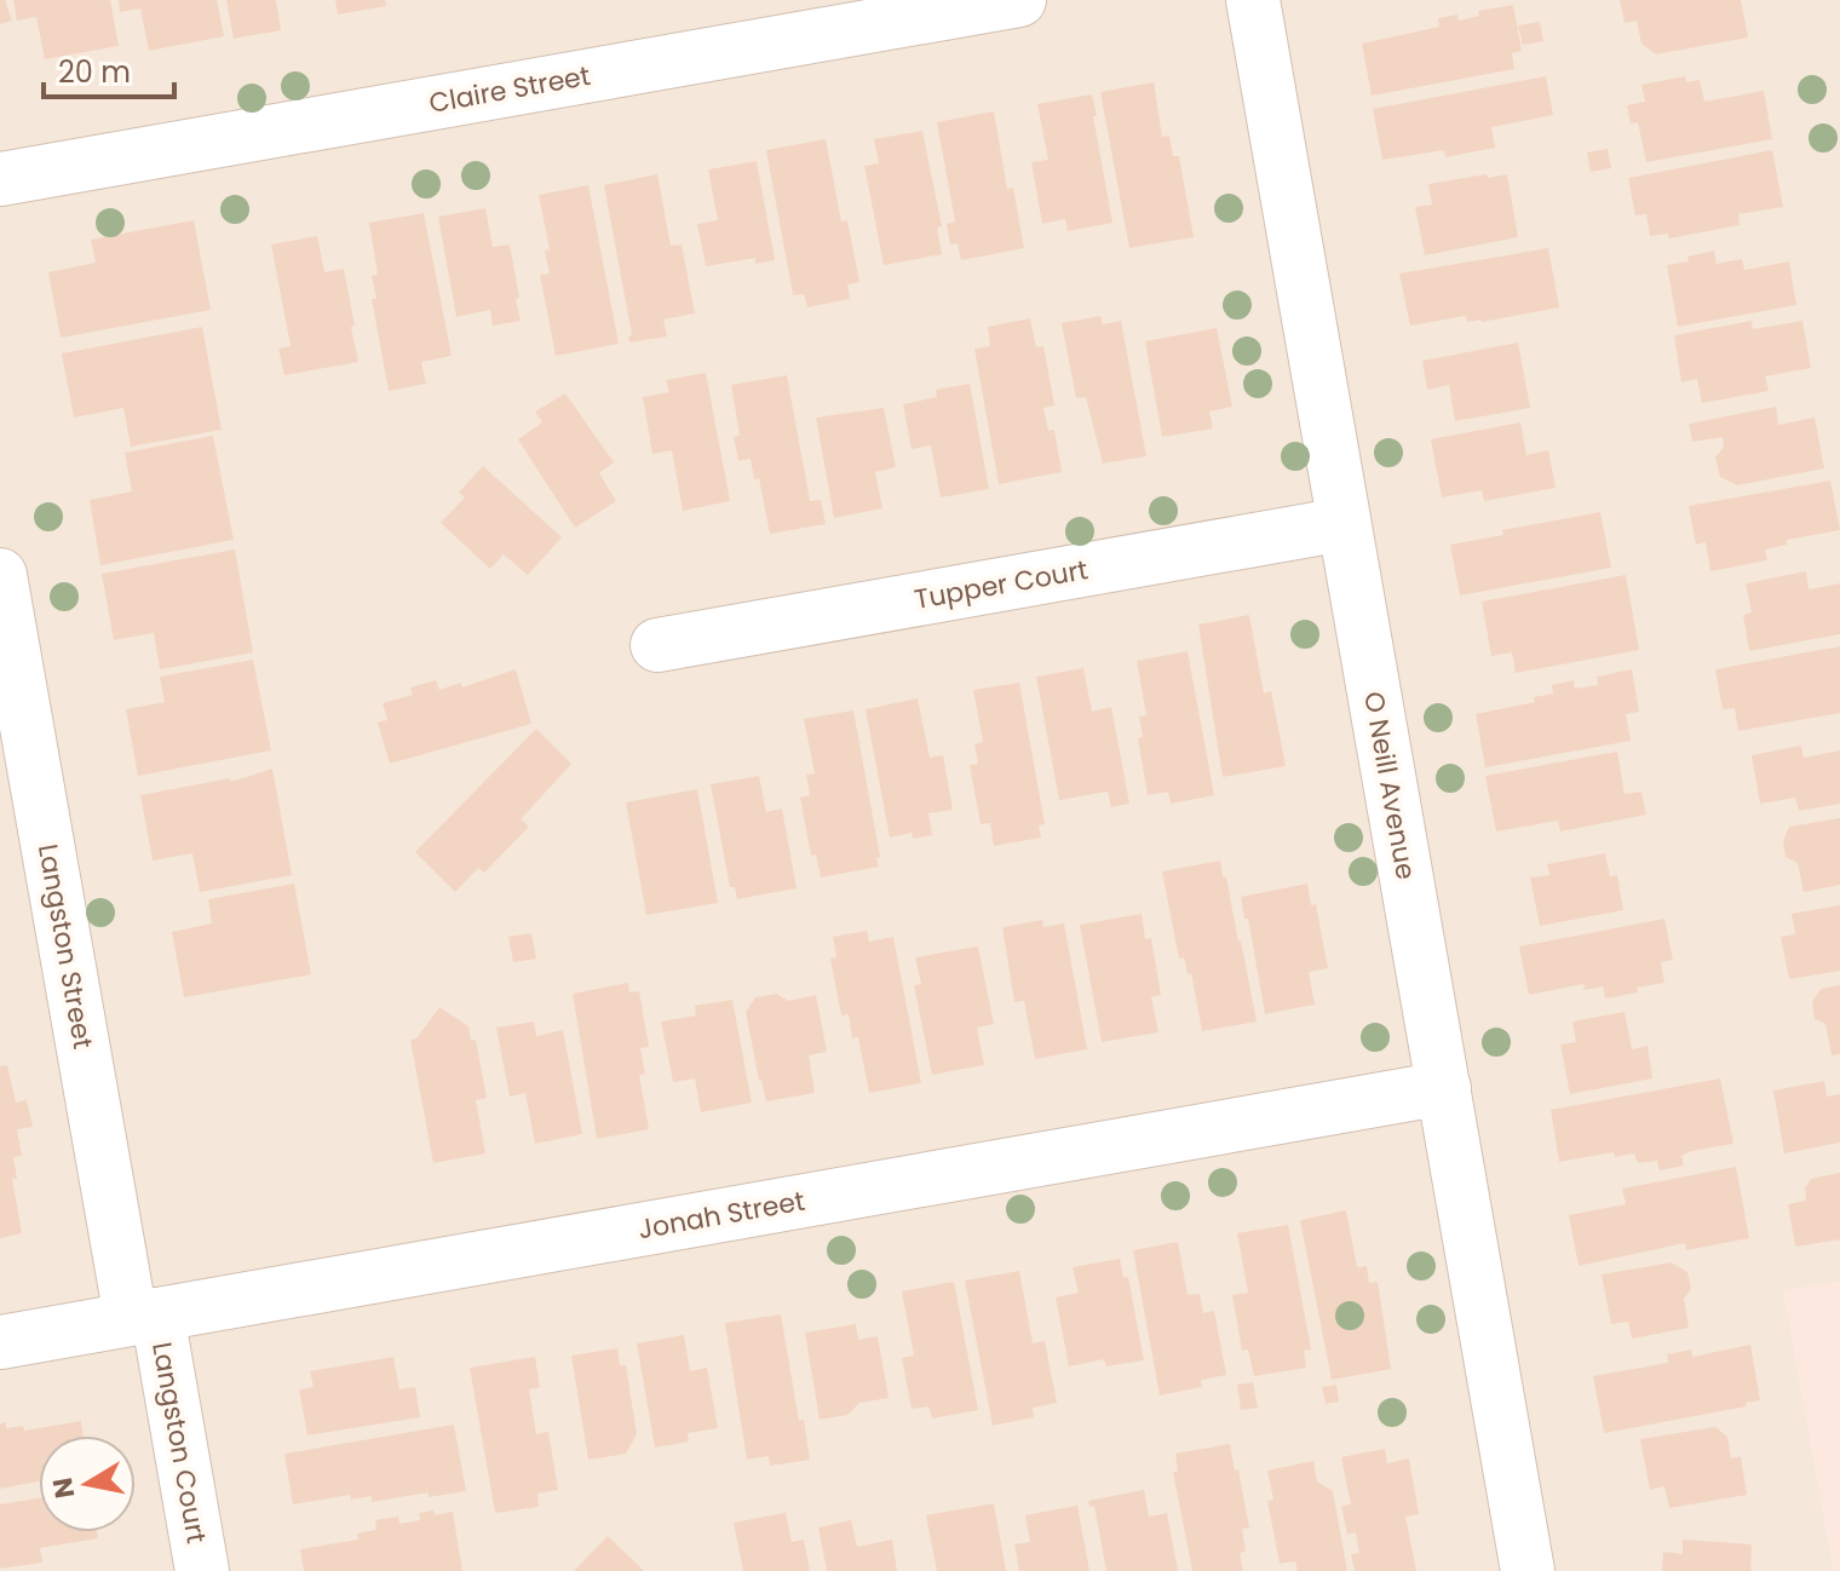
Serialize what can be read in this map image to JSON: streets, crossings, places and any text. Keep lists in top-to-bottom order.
{
  "streets": {
    "street": [
      "Claire Street",
      "Tupper Court",
      "O Neill Avenue",
      "Langston Street",
      "Jonah Street",
      "Langston Court"
    ]
  },
  "crossings": [
    ["Tupper Court", "O Neill Avenue"],
    ["O Neill Avenue", "Jonah Street"],
    ["Langston Street", "Jonah Street"],
    ["Langston Street", "Langston Court"],
    ["Jonah Street", "Langston Court"]
  ],
  "scale_bar": "20 m",
  "north": "left"
}
